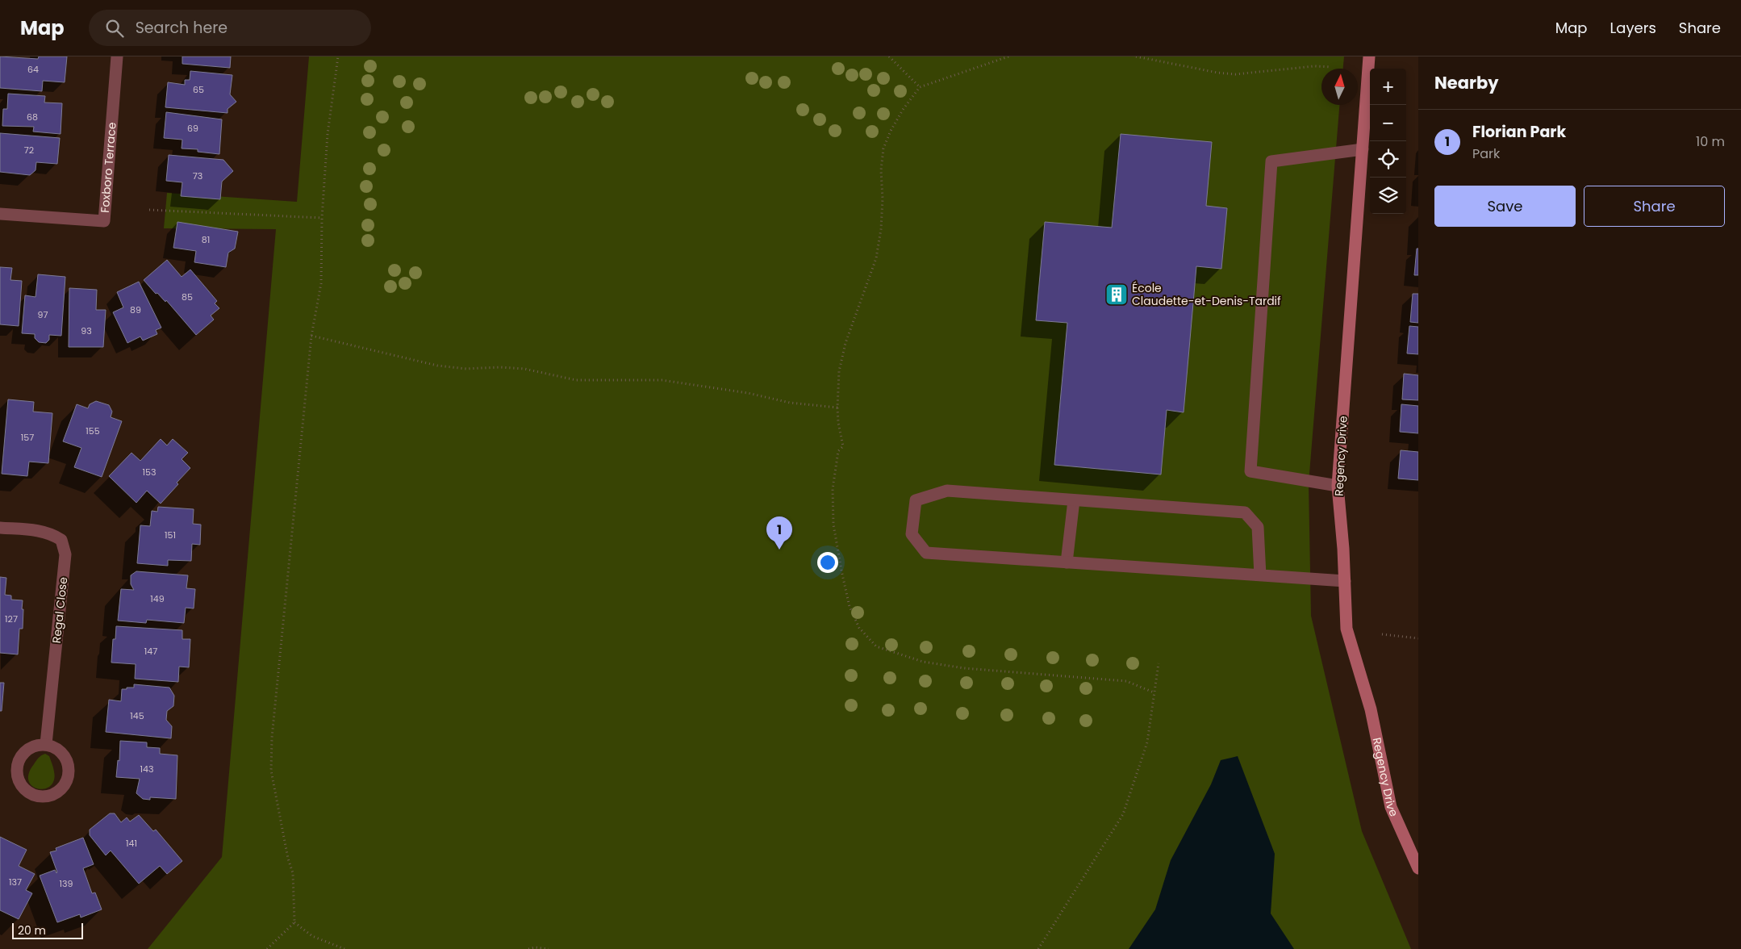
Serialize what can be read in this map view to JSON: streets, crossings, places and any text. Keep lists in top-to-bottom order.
{
  "streets": {
    "street": ["Foxboro Terrace", "Regency Drive", "Regal Close"]
  },
  "places": {
    "building": ["École Claudette-et-Denis-Tardif"]
  },
  "house_numbers": [
    "64",
    "65",
    "68",
    "69",
    "72",
    "73",
    "81",
    "85",
    "89",
    "97",
    "93",
    "155",
    "157",
    "153",
    "151",
    "149",
    "127",
    "147",
    "145",
    "143",
    "141",
    "137",
    "139"
  ],
  "scale_bar": "20 m",
  "north": "top",
  "page": {
    "header": "Map",
    "search": "Search here",
    "nav": ["Map", "Layers", "Share"],
    "heading": "Nearby",
    "map_buttons": ["+", "−"],
    "list": [
      {
        "mark": "1",
        "name": "Florian Park",
        "note": "Park",
        "value": "10 m"
      }
    ],
    "buttons": ["Save", "Share"],
    "pins": "1",
    "scale": "20 m"
  }
}
